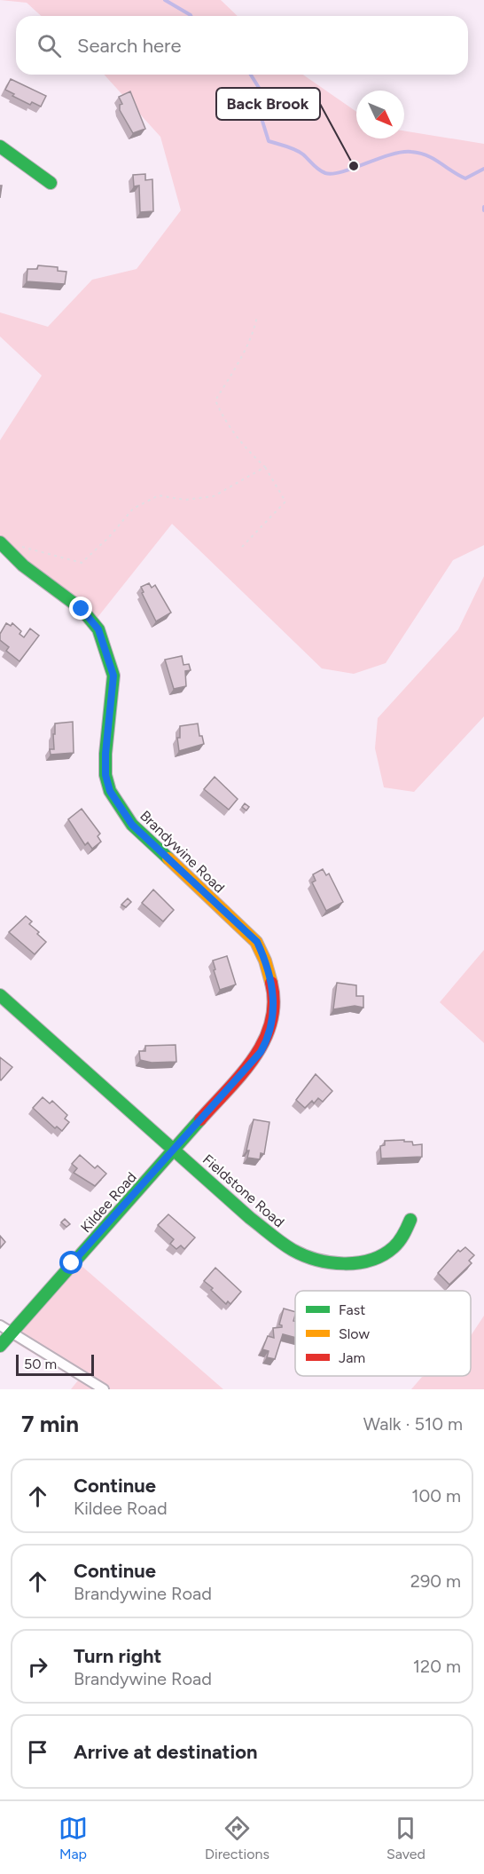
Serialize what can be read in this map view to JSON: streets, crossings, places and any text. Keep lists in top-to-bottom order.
{
  "streets": {
    "street": ["Brandywine Road", "Fieldstone Road", "Kildee Road"]
  },
  "crossings": [
    ["Brandywine Road", "Fieldstone Road"],
    ["Brandywine Road", "Kildee Road"],
    ["Fieldstone Road", "Kildee Road"]
  ],
  "places": ["Back Brook"],
  "legend": ["Fast", "Slow", "Jam"],
  "scale_bar": "50 m",
  "north": "bottom right",
  "page": {
    "search": "Search here",
    "scale": "50 m",
    "heading": ["7 min", "Walk · 510 m"],
    "list": [
      ["Continue", "Kildee Road", "100 m"],
      ["Continue", "Brandywine Road", "290 m"],
      ["Turn right", "Brandywine Road", "120 m"],
      "Arrive at destination"
    ],
    "nav": ["Map", "Directions", "Saved"]
  }
}
